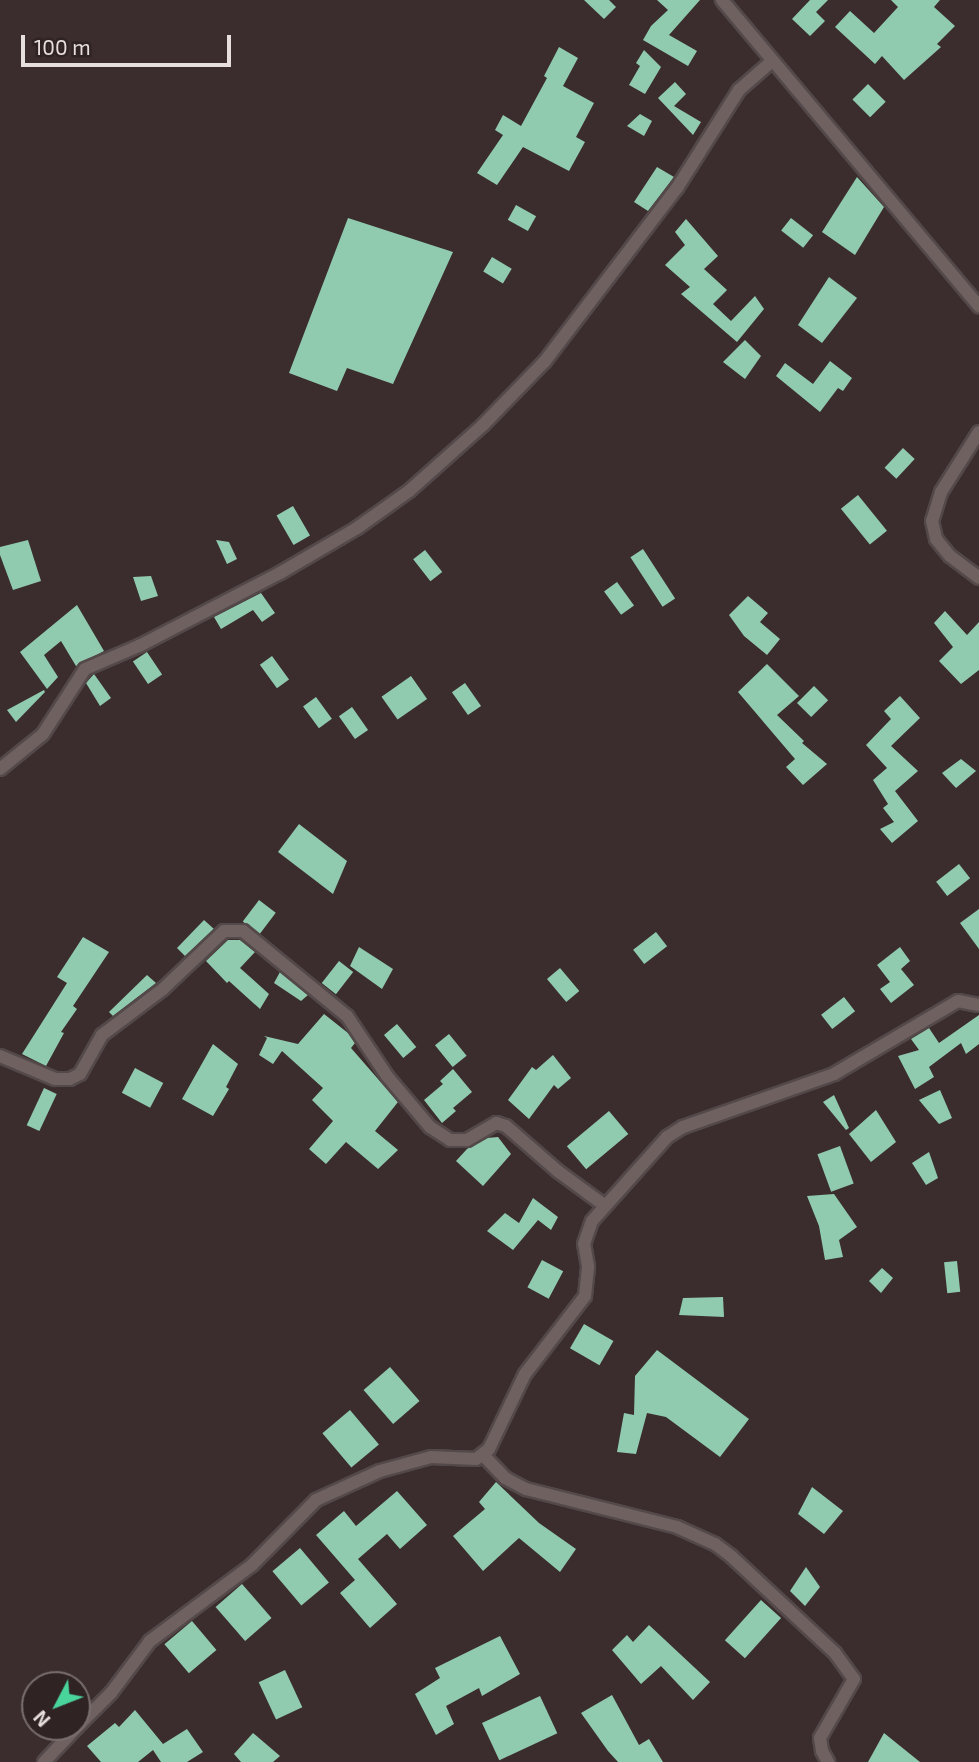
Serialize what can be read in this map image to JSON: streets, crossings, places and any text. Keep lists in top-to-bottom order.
{
  "scale_bar": "100 m",
  "north": "bottom left"
}
